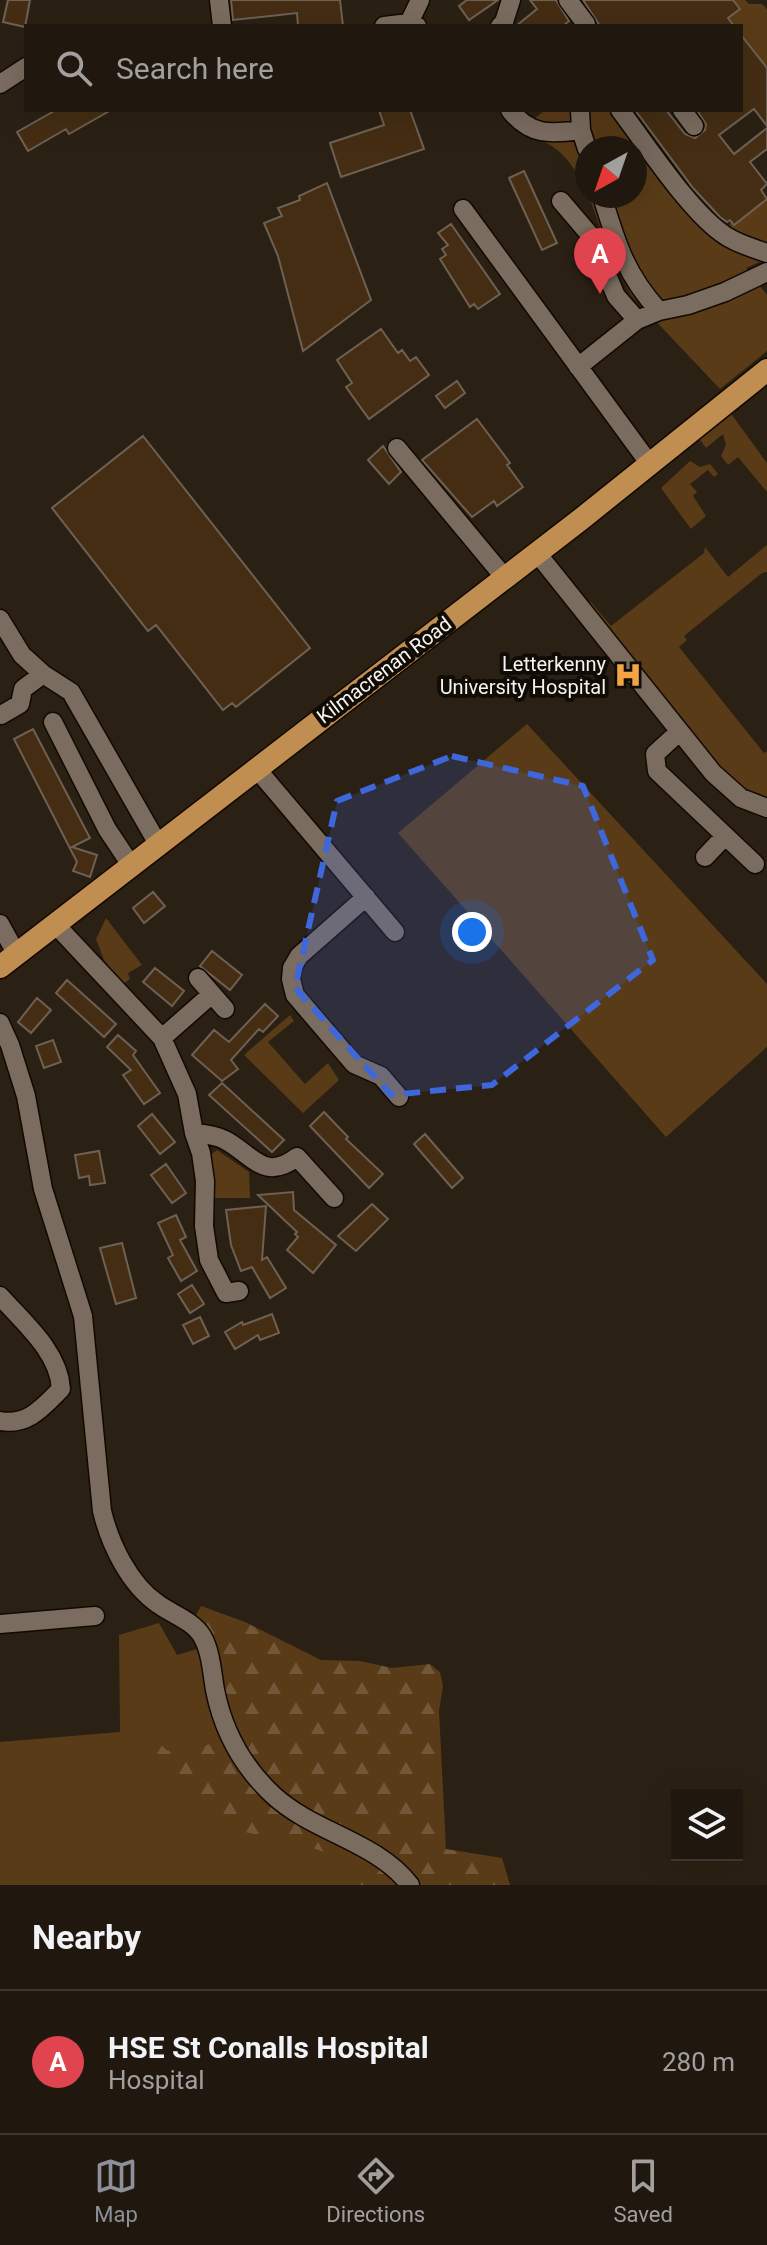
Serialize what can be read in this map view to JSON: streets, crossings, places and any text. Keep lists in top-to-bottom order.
{
  "streets": {
    "main road": ["Kilmacrenan Road"]
  },
  "places": {
    "hospital": ["Letterkenny University Hospital"]
  },
  "north": "bottom left",
  "page": {
    "search": "Search here",
    "pins": "A",
    "heading": "Nearby",
    "list": [
      {
        "mark": "A",
        "name": "HSE St Conalls Hospital",
        "note": "Hospital",
        "value": "280 m"
      }
    ],
    "nav": ["Map", "Directions", "Saved"]
  }
}
